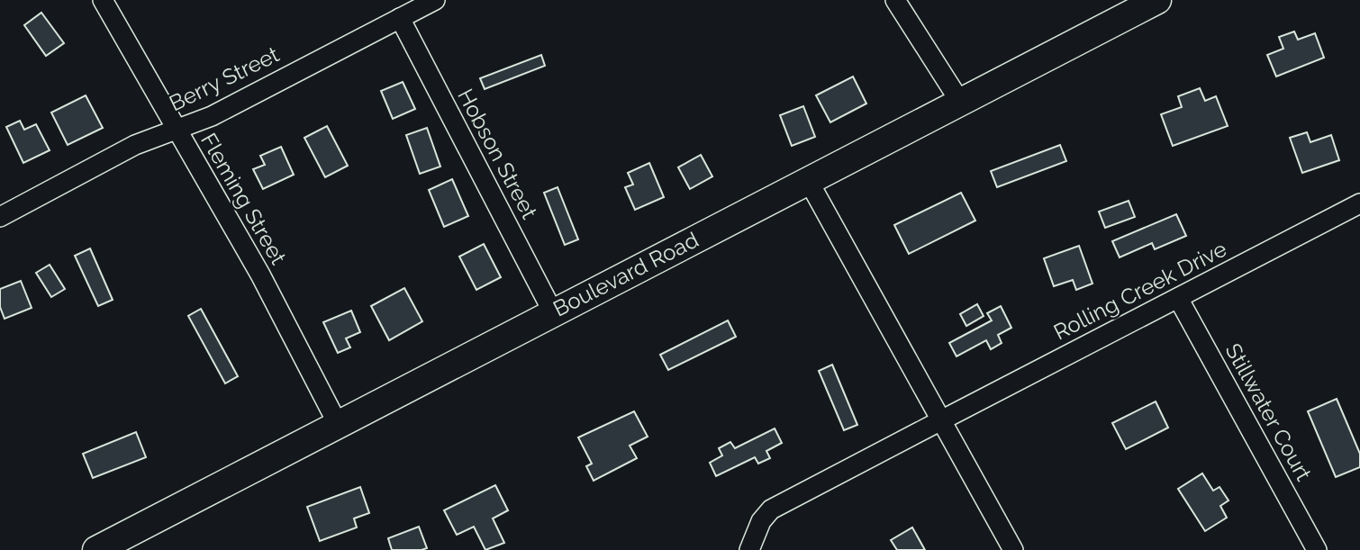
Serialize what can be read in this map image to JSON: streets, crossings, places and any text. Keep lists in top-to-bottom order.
{
  "streets": {
    "street": [
      "Berry Street",
      "Hobson Street",
      "Fleming Street",
      "Boulevard Road",
      "Rolling Creek Drive",
      "Stillwater Court"
    ]
  },
  "crossings": [
    ["Berry Street", "Hobson Street"],
    ["Berry Street", "Fleming Street"],
    ["Hobson Street", "Boulevard Road"],
    ["Fleming Street", "Boulevard Road"],
    ["Rolling Creek Drive", "Stillwater Court"]
  ]
}
